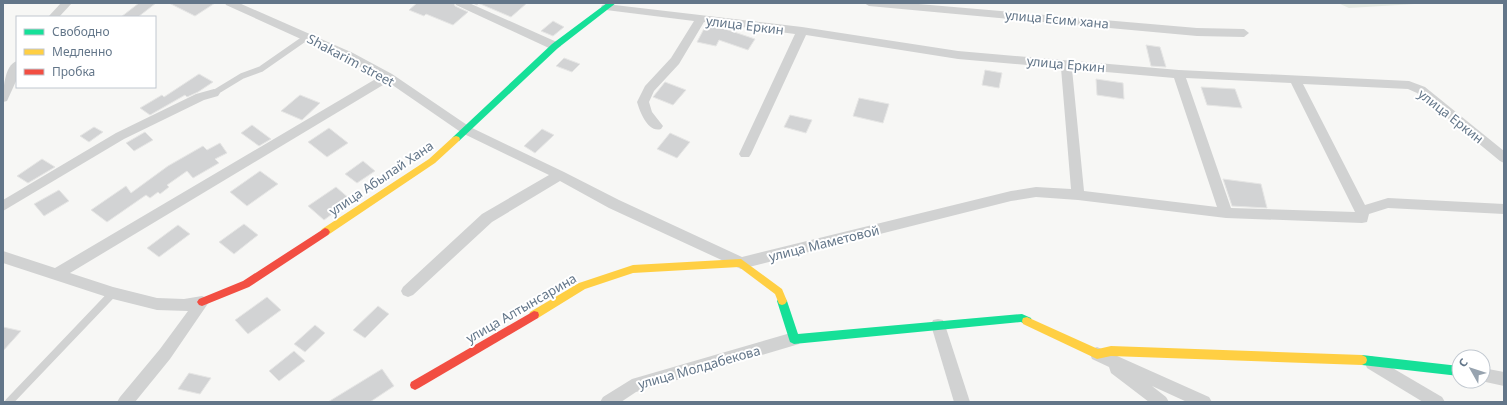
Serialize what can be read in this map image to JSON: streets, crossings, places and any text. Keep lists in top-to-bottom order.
{
  "streets": {
    "street": [
      "улица Есим хана",
      "улица Еркин",
      "Shakarim street",
      "улица Абылай Хана",
      "улица Маметовой",
      "улица Алтынсарина",
      "улица Молдабекова"
    ]
  },
  "crossings": [
    ["улица Еркин", "улица Абылай Хана"],
    ["Shakarim street", "улица Абылай Хана"],
    ["улица Маметовой", "улица Алтынсарина"]
  ],
  "legend": ["Свободно", "Медленно", "Пробка"],
  "north": "top left"
}
